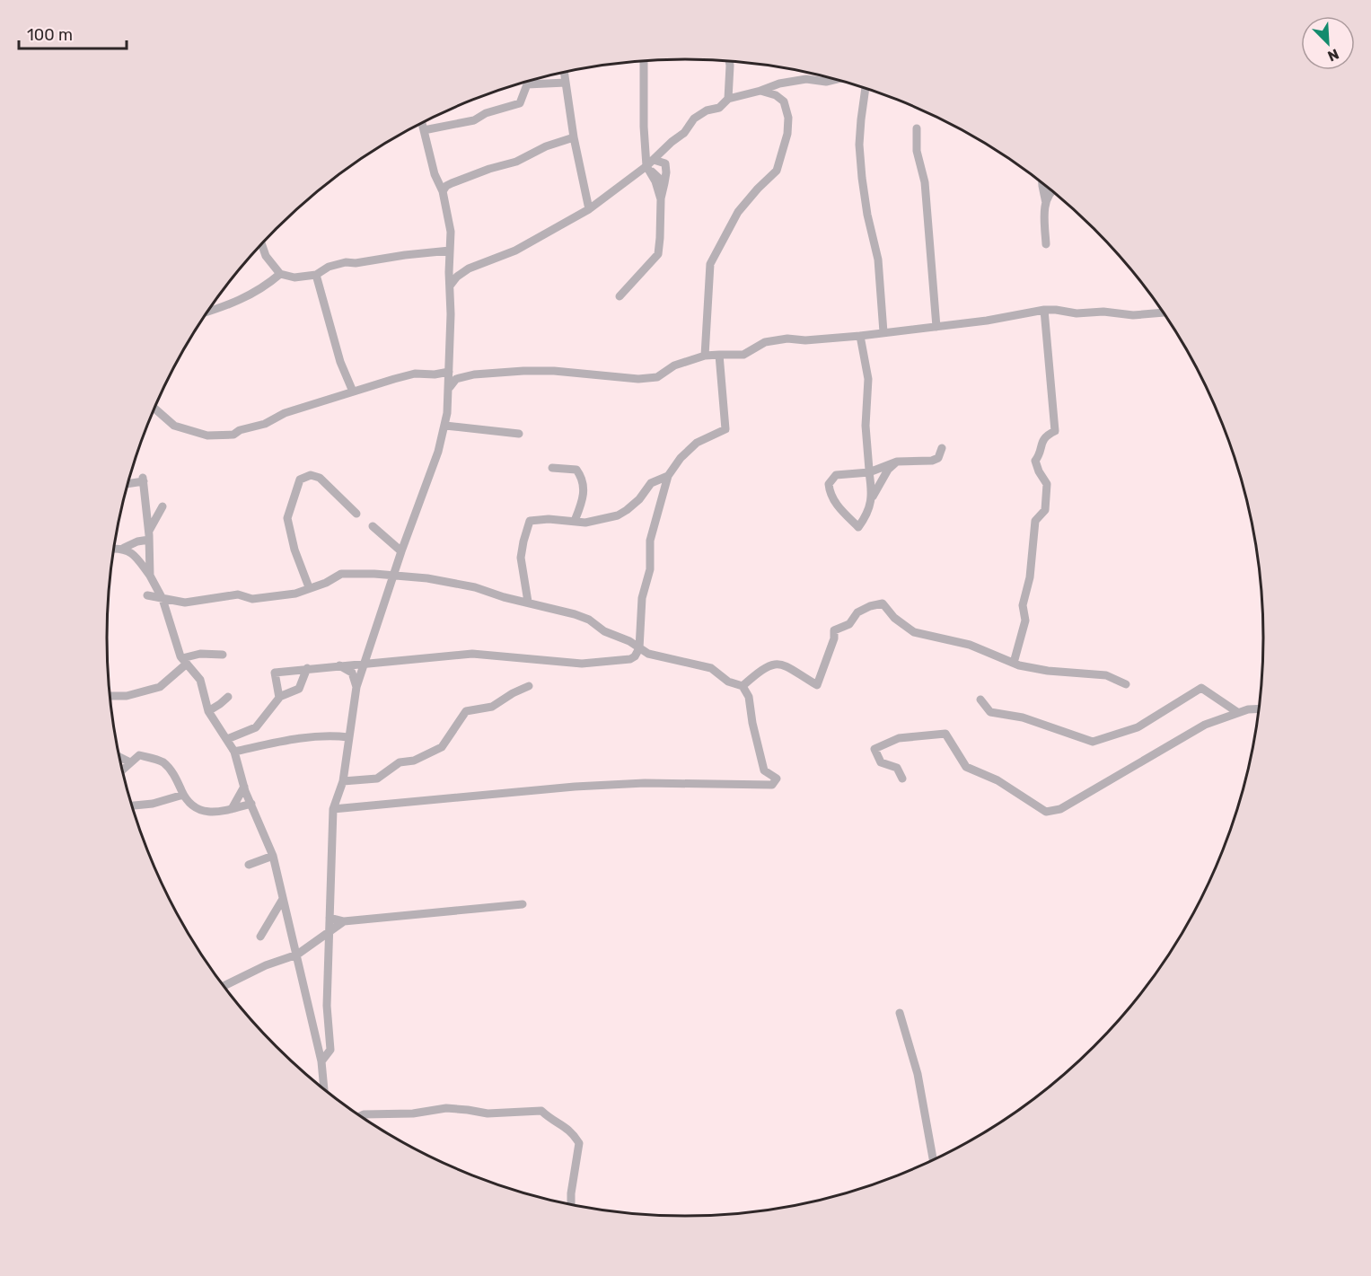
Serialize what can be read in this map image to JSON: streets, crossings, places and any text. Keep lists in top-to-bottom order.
{
  "scale_bar": "100 m",
  "north": "bottom right"
}
